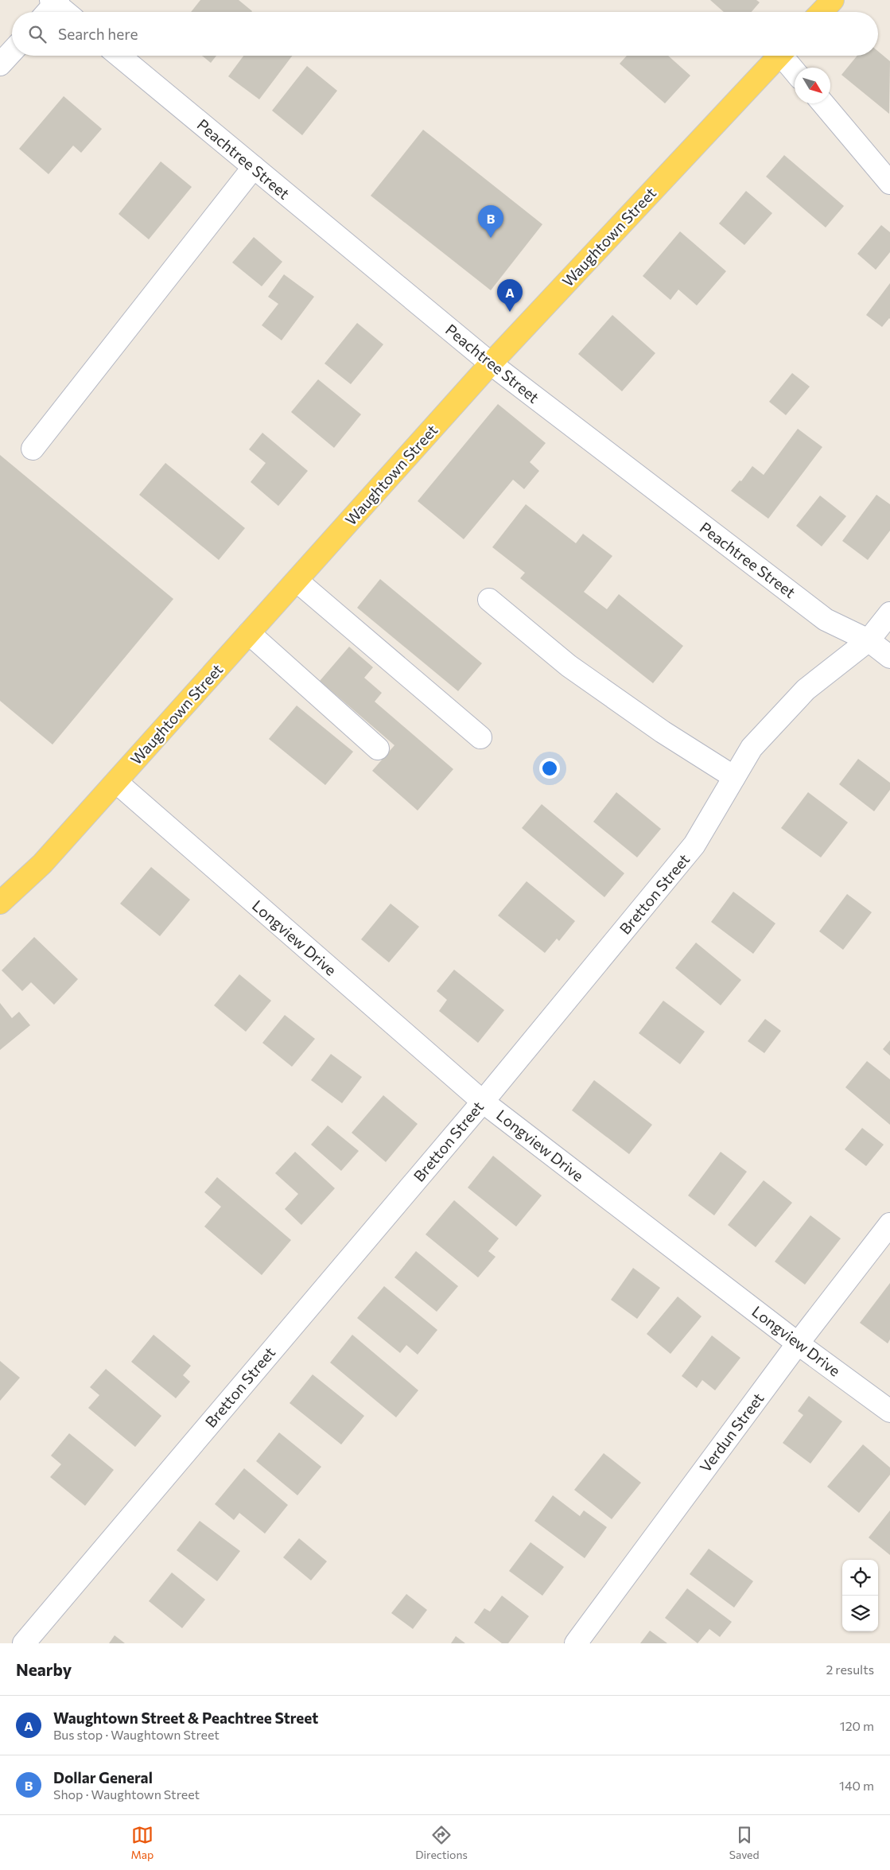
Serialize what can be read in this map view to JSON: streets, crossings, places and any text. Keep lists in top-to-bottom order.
{
  "streets": {
    "main road": ["Waughtown Street"],
    "street": [
      "Peachtree Street",
      "Bretton Street",
      "Longview Drive",
      "Verdun Street"
    ]
  },
  "crossings": [
    ["Peachtree Street", "Waughtown Street"],
    ["Peachtree Street", "Bretton Street"],
    ["Waughtown Street", "Longview Drive"],
    ["Bretton Street", "Longview Drive"],
    ["Longview Drive", "Verdun Street"]
  ],
  "north": "bottom right",
  "page": {
    "search": "Search here",
    "pins": ["B", "A"],
    "heading": ["Nearby", "2 results"],
    "list": [
      {
        "mark": "A",
        "name": "Waughtown Street & Peachtree Street",
        "note": "Bus stop · Waughtown Street",
        "value": "120 m"
      },
      {
        "mark": "B",
        "name": "Dollar General",
        "note": "Shop · Waughtown Street",
        "value": "140 m"
      }
    ],
    "nav": ["Map", "Directions", "Saved"]
  }
}
